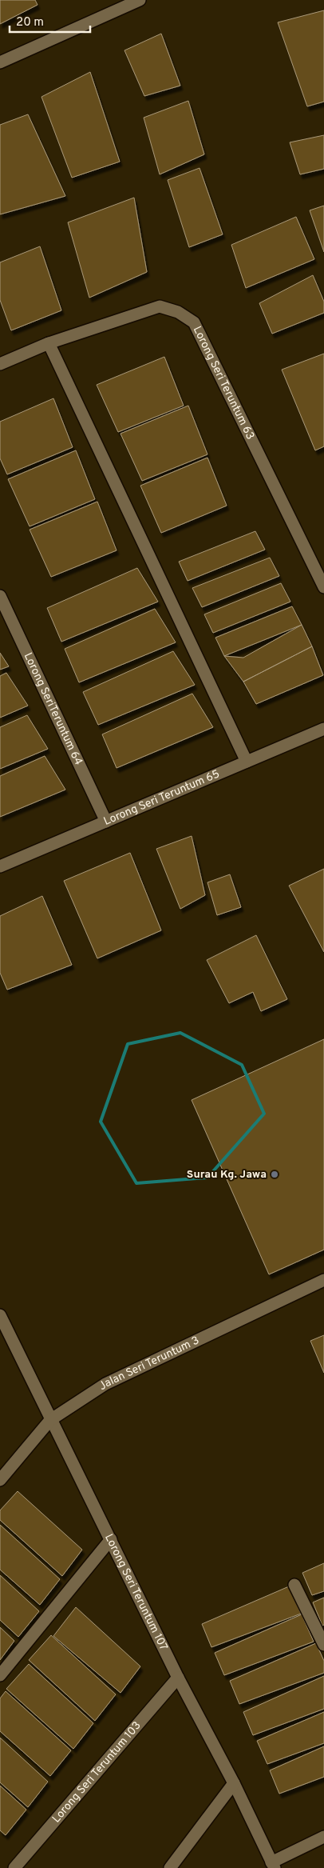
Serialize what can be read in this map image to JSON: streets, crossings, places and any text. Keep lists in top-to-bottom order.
{
  "streets": {
    "street": [
      "Lorong Seri Teruntum 63",
      "Lorong SeriTeruntum 64",
      "Lorong Seri Teruntum 65",
      "Jalan Seri Teruntum 3",
      "Lorong Seri Teruntum 107",
      "Lorong Seri Teruntum 103"
    ]
  },
  "crossings": [
    ["Lorong SeriTeruntum 64", "Lorong Seri Teruntum 65"],
    ["Jalan Seri Teruntum 3", "Lorong Seri Teruntum 107"],
    ["Lorong Seri Teruntum 107", "Lorong Seri Teruntum 103"]
  ],
  "places": ["Surau Kg. Jawa"],
  "scale_bar": "20 m"
}
